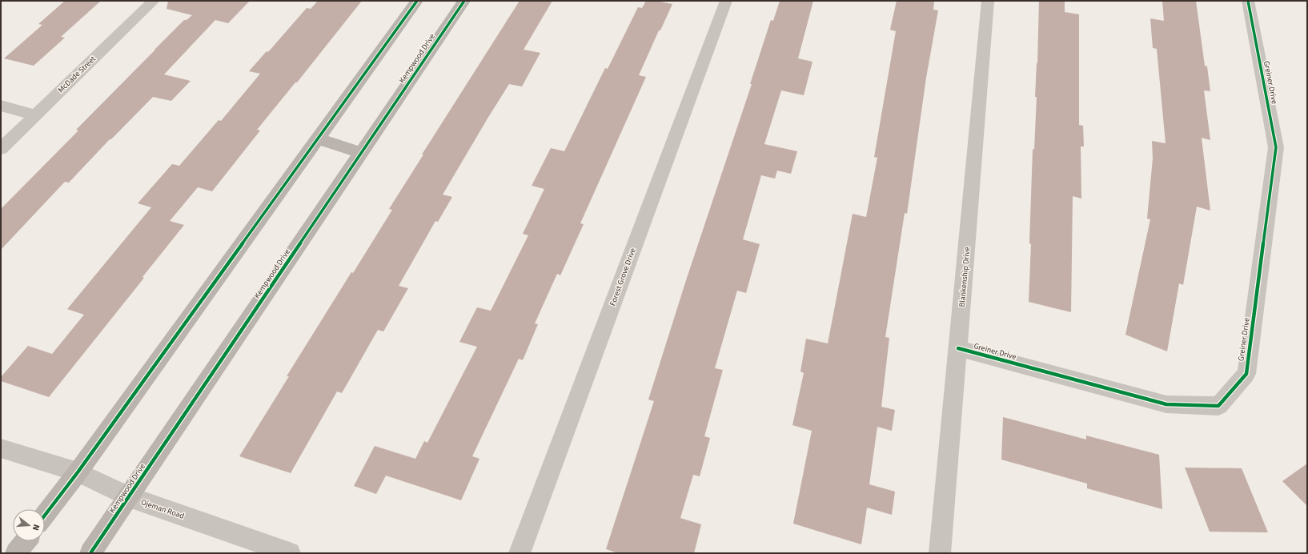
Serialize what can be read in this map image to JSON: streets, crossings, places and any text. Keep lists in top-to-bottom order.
{
  "streets": {
    "main road": ["Kempwood Drive"],
    "street": [
      "McDade Street",
      "Greiner Drive",
      "Forest Grove Drive",
      "Blankenship Drive",
      "Ojeman Road"
    ]
  },
  "crossings": [
    ["Kempwood Drive", "Ojeman Road"],
    ["Greiner Drive", "Blankenship Drive"]
  ],
  "north": "right"
}
